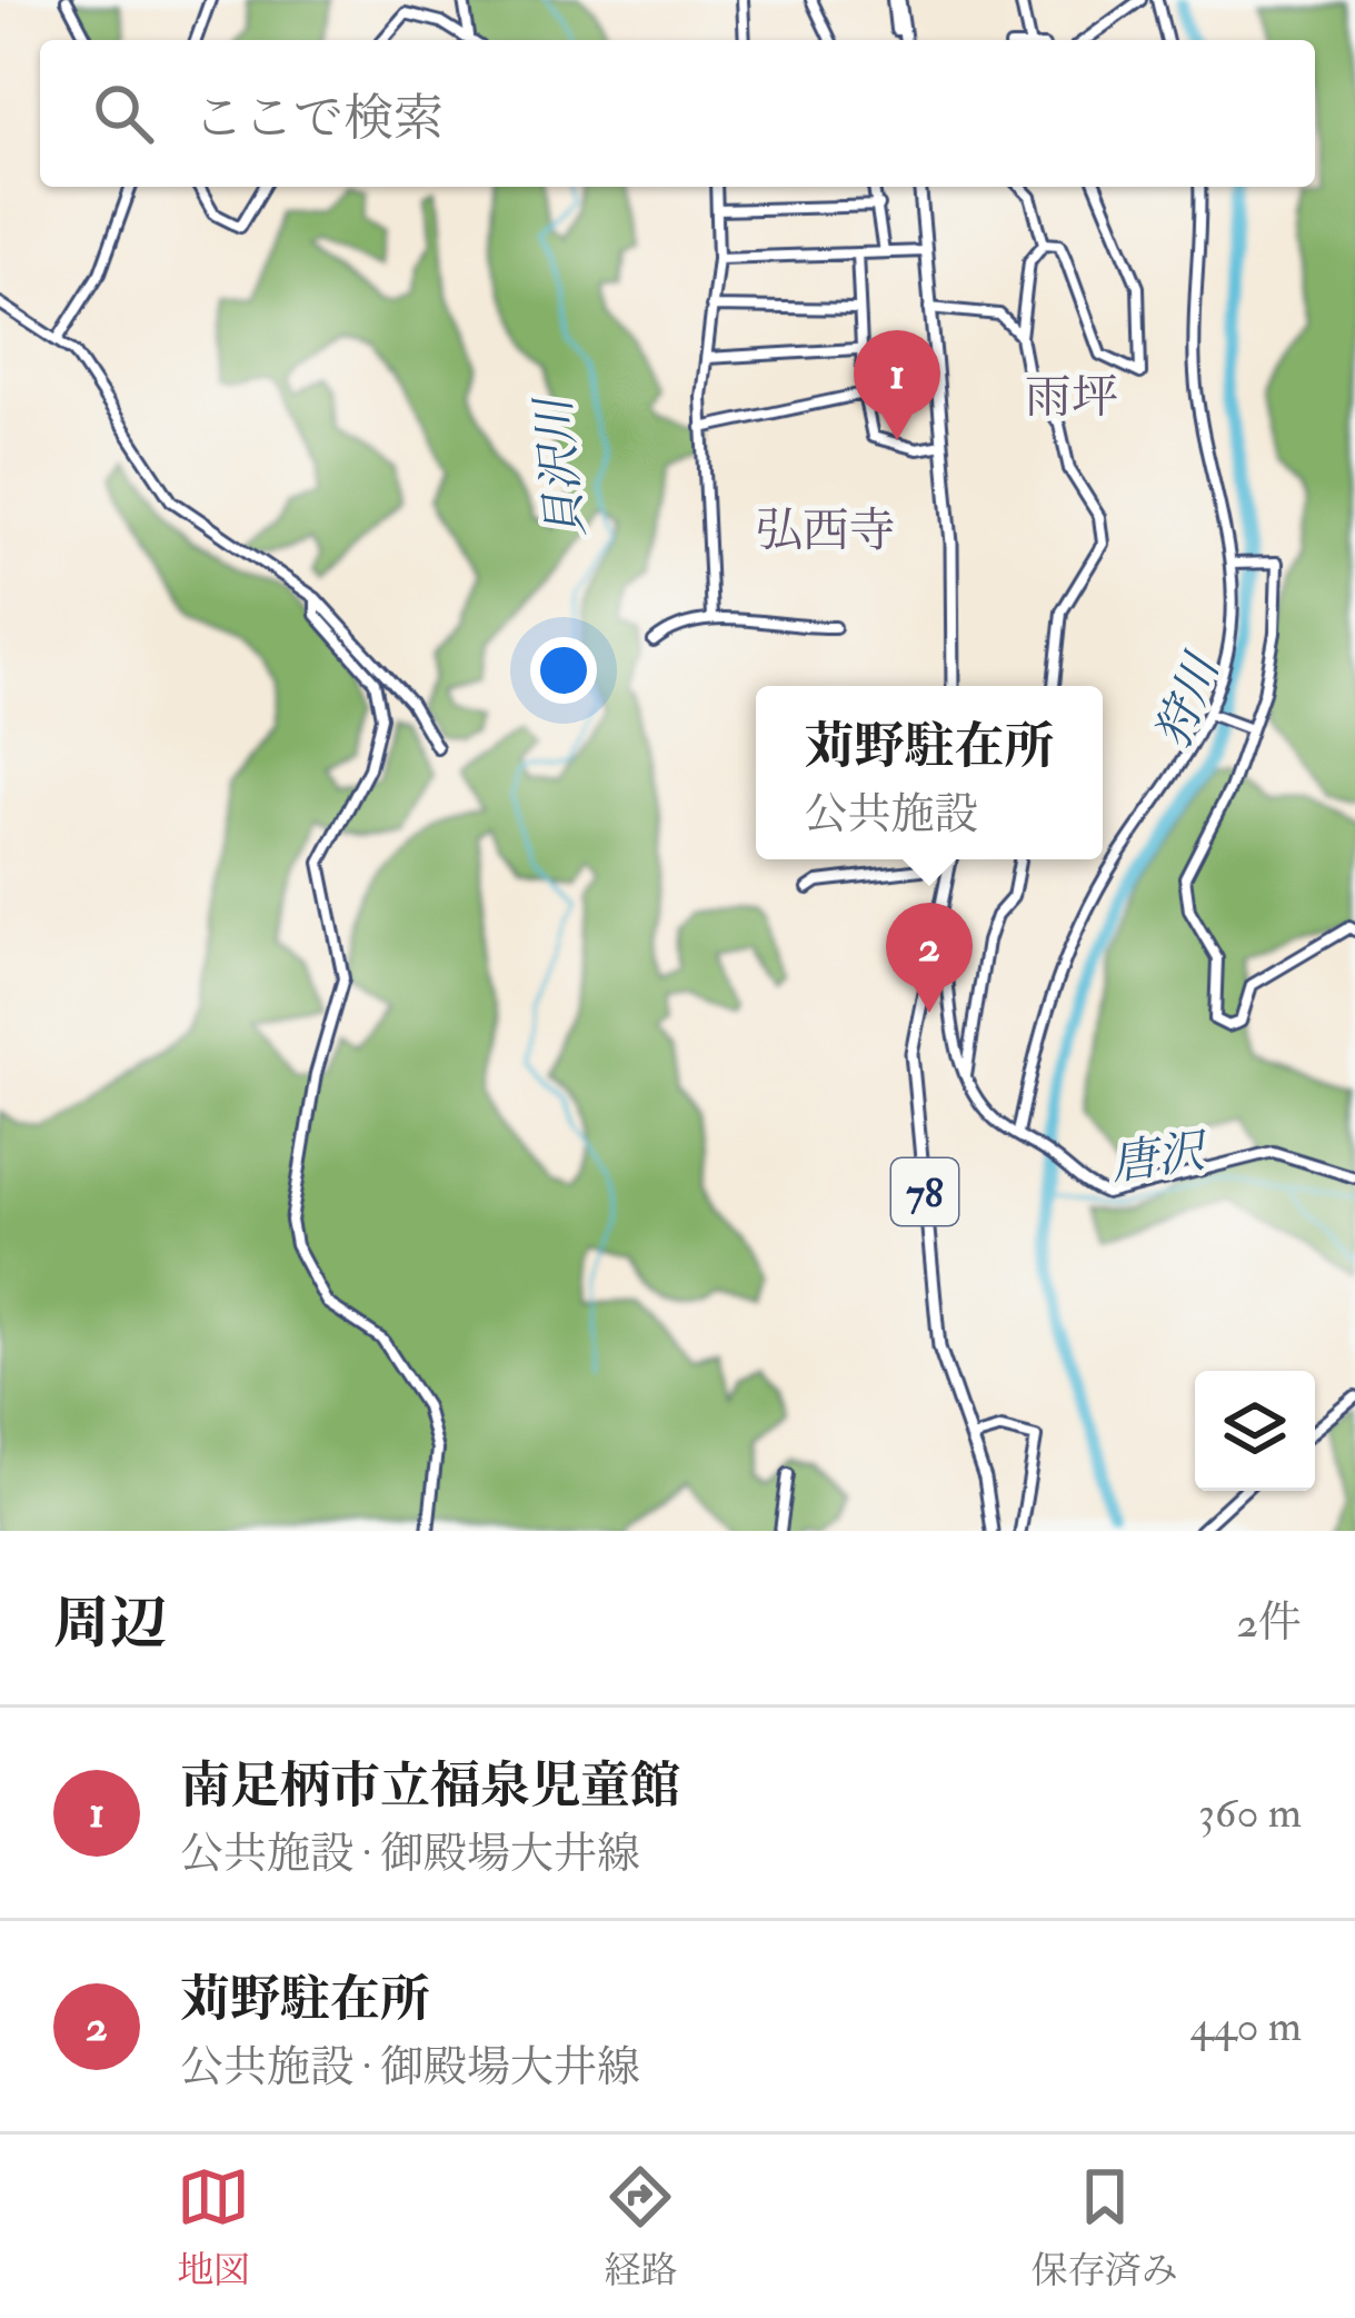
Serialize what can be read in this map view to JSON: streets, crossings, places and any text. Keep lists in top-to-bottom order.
{
  "streets": {
    "main road": ["78"]
  },
  "districts": ["雨坪", "弘西寺"],
  "water": ["貝沢川", "狩川", "唐沢"],
  "page": {
    "search": "ここで検索",
    "pins": ["1", "2"],
    "popup": ["苅野駐在所", "公共施設"],
    "heading": ["周辺", "2件"],
    "list": [
      {
        "mark": "1",
        "name": "南足柄市立福泉児童館",
        "note": "公共施設 · 御殿場大井線",
        "value": "360 m"
      },
      {
        "mark": "2",
        "name": "苅野駐在所",
        "note": "公共施設 · 御殿場大井線",
        "value": "440 m"
      }
    ],
    "nav": ["地図", "経路", "保存済み"]
  }
}
